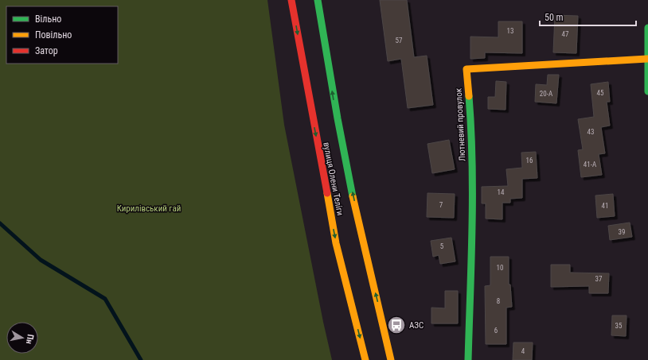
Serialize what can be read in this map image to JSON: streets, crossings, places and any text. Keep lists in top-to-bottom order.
{
  "streets": {
    "main road": ["Лютневий провулок", "вулиця Олени Теліги"]
  },
  "parks": ["Кирилівський гай"],
  "places": {
    "bus stop": ["АЗС"]
  },
  "house_numbers": [
    "13",
    "47",
    "57",
    "45",
    "20-А",
    "43",
    "16",
    "41-А",
    "14",
    "7",
    "41",
    "39",
    "5",
    "10",
    "37",
    "8",
    "35",
    "6",
    "4"
  ],
  "legend": ["Вільно", "Повільно", "Затор"],
  "scale_bar": "50 m",
  "north": "right"
}
